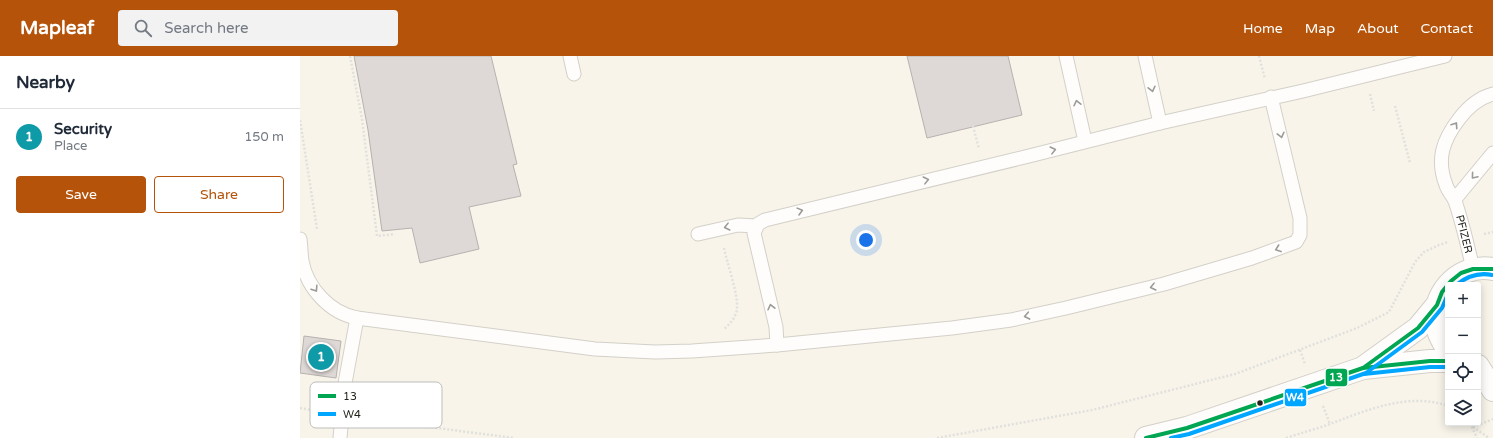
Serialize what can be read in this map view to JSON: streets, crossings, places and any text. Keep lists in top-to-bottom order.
{
  "streets": {
    "lane": ["PFIZER"]
  },
  "lines": ["transit line 13", "transit line W4"],
  "legend": ["13", "W4"],
  "page": {
    "header": "Mapleaf",
    "search": "Search here",
    "nav": [
      "Home",
      "Map",
      "About",
      "Contact"
    ],
    "heading": "Nearby",
    "list": [
      {
        "mark": "1",
        "name": "Security",
        "note": "Place",
        "value": "150 m"
      }
    ],
    "buttons": ["Save", "Share"],
    "map_buttons": ["+", "−"],
    "pins": "1"
  }
}
